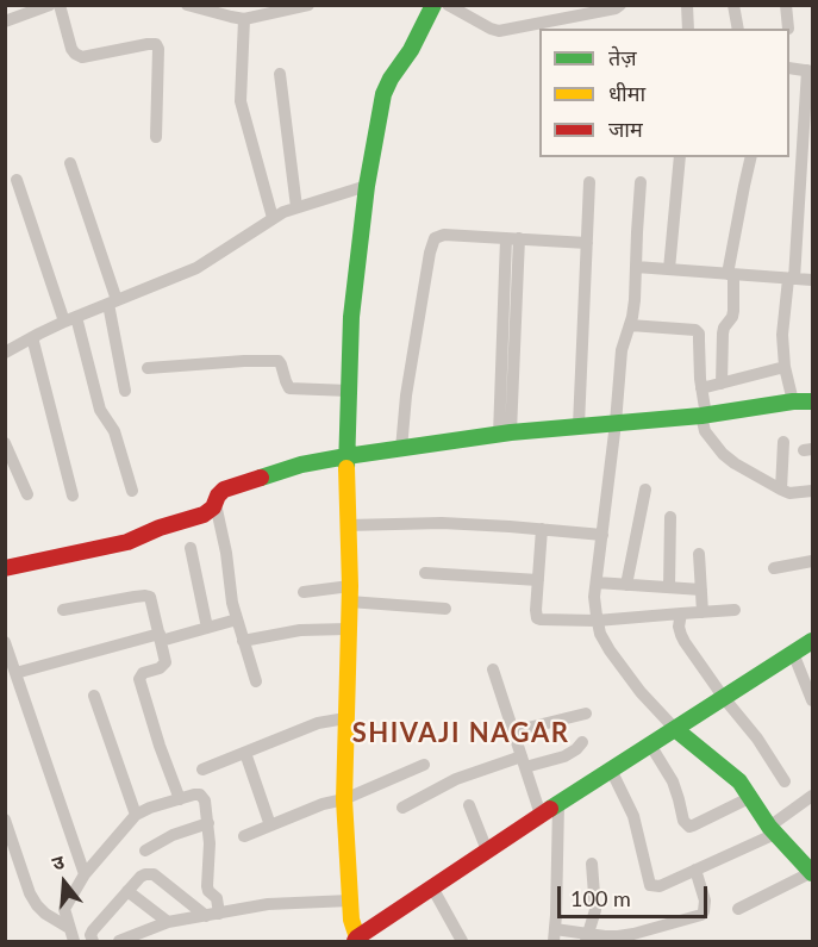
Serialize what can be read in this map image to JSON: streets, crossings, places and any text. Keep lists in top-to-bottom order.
{
  "districts": ["SHIVAJI NAGAR"],
  "legend": ["तेज़", "धीमा", "जाम"],
  "scale_bar": "100 m",
  "north": "top"
}
